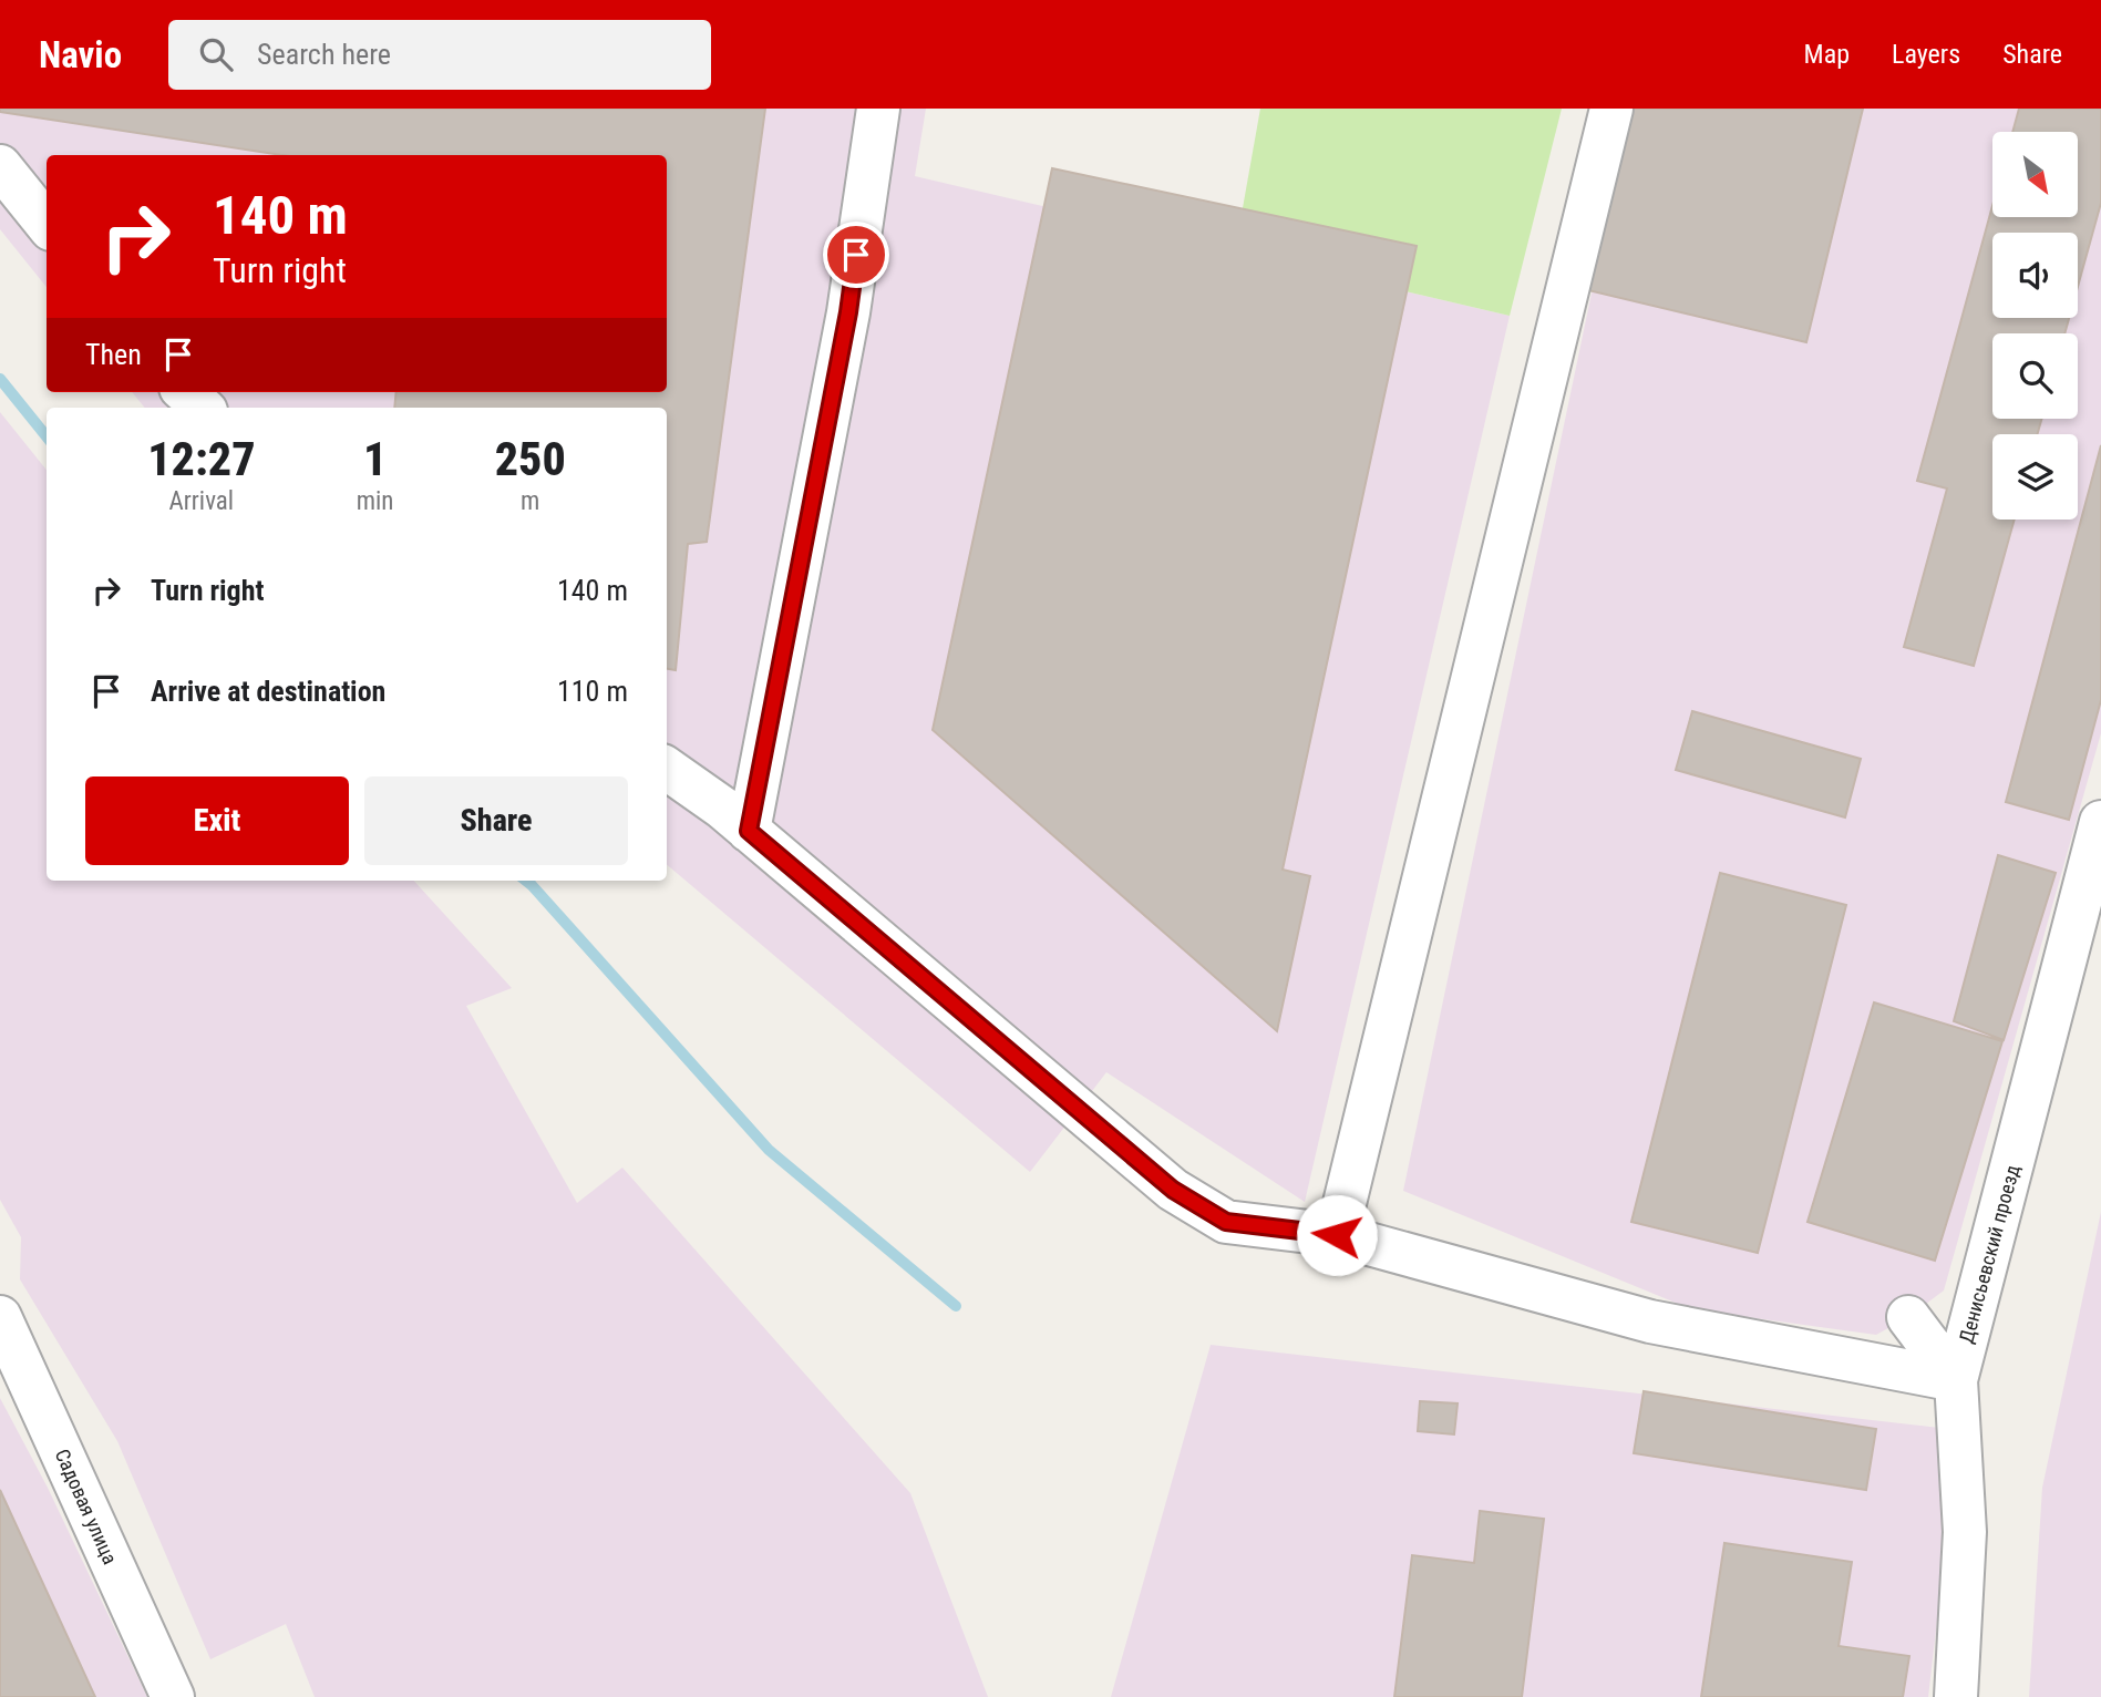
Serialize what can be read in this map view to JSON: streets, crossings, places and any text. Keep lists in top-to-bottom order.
{
  "streets": {
    "street": ["Денисьевский проезд", "Садовая улица"]
  },
  "north": "bottom right",
  "page": {
    "header": "Navio",
    "search": "Search here",
    "nav": ["Map", "Layers", "Share"],
    "turn": ["140 m", "Turn right"],
    "then": "Then",
    "eta": [
      "12:27",
      "Arrival",
      "1",
      "min",
      "250",
      "m"
    ],
    "list": [
      {
        "name": "Turn right",
        "value": "140 m"
      },
      {
        "name": "Arrive at destination",
        "value": "110 m"
      }
    ],
    "buttons": ["Exit", "Share"]
  }
}
